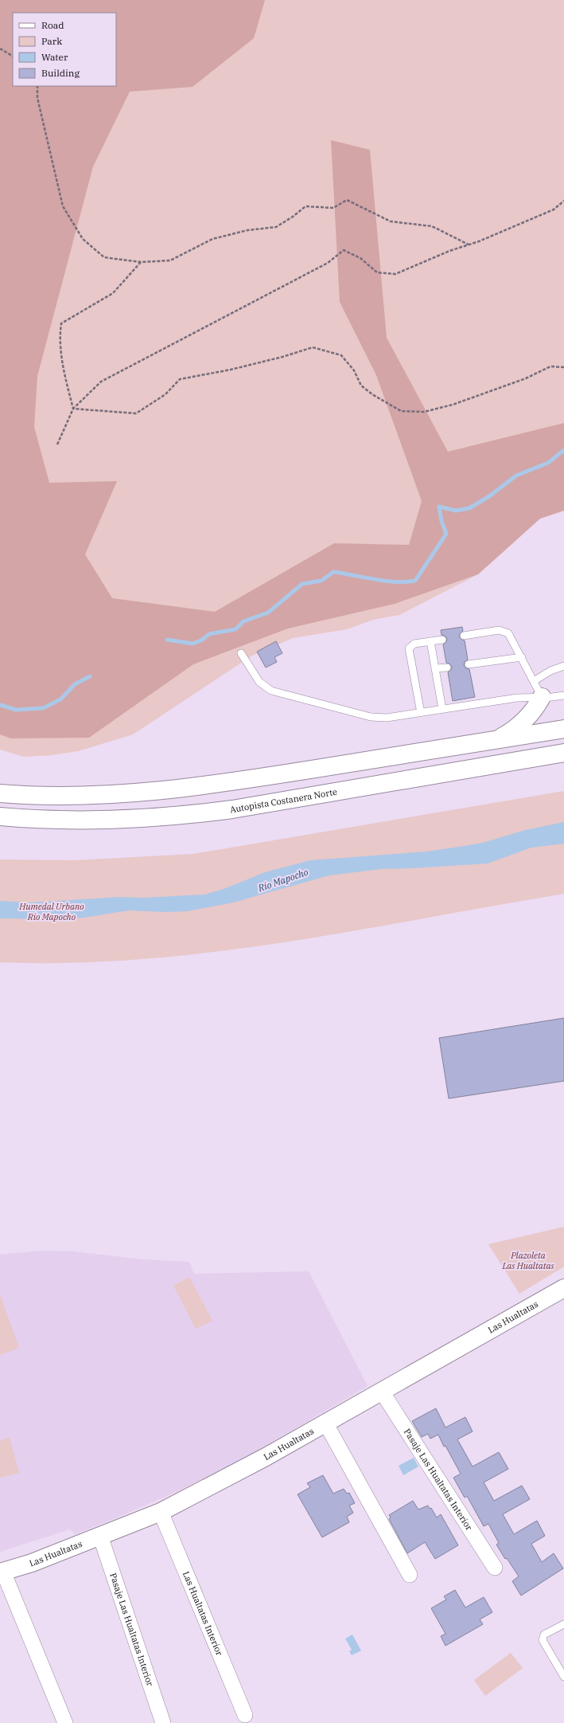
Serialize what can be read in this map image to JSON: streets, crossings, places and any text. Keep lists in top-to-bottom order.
{
  "streets": {
    "main road": ["Autopista Costanera Norte", "Las Hualtatas"],
    "street": ["Pasaje Las Hualtatas Interior", "Las Hualtatas Interior"]
  },
  "crossings": [
    ["Las Hualtatas", "Pasaje Las Hualtatas Interior"],
    ["Las Hualtatas", "Las Hualtatas Interior"]
  ],
  "water": ["Río Mapocho"],
  "parks": ["Humedal Urbano Río Mapocho", "Plazoleta Las Hualtatas"],
  "legend": [
    "Road",
    "Park",
    "Water",
    "Building"
  ]
}
